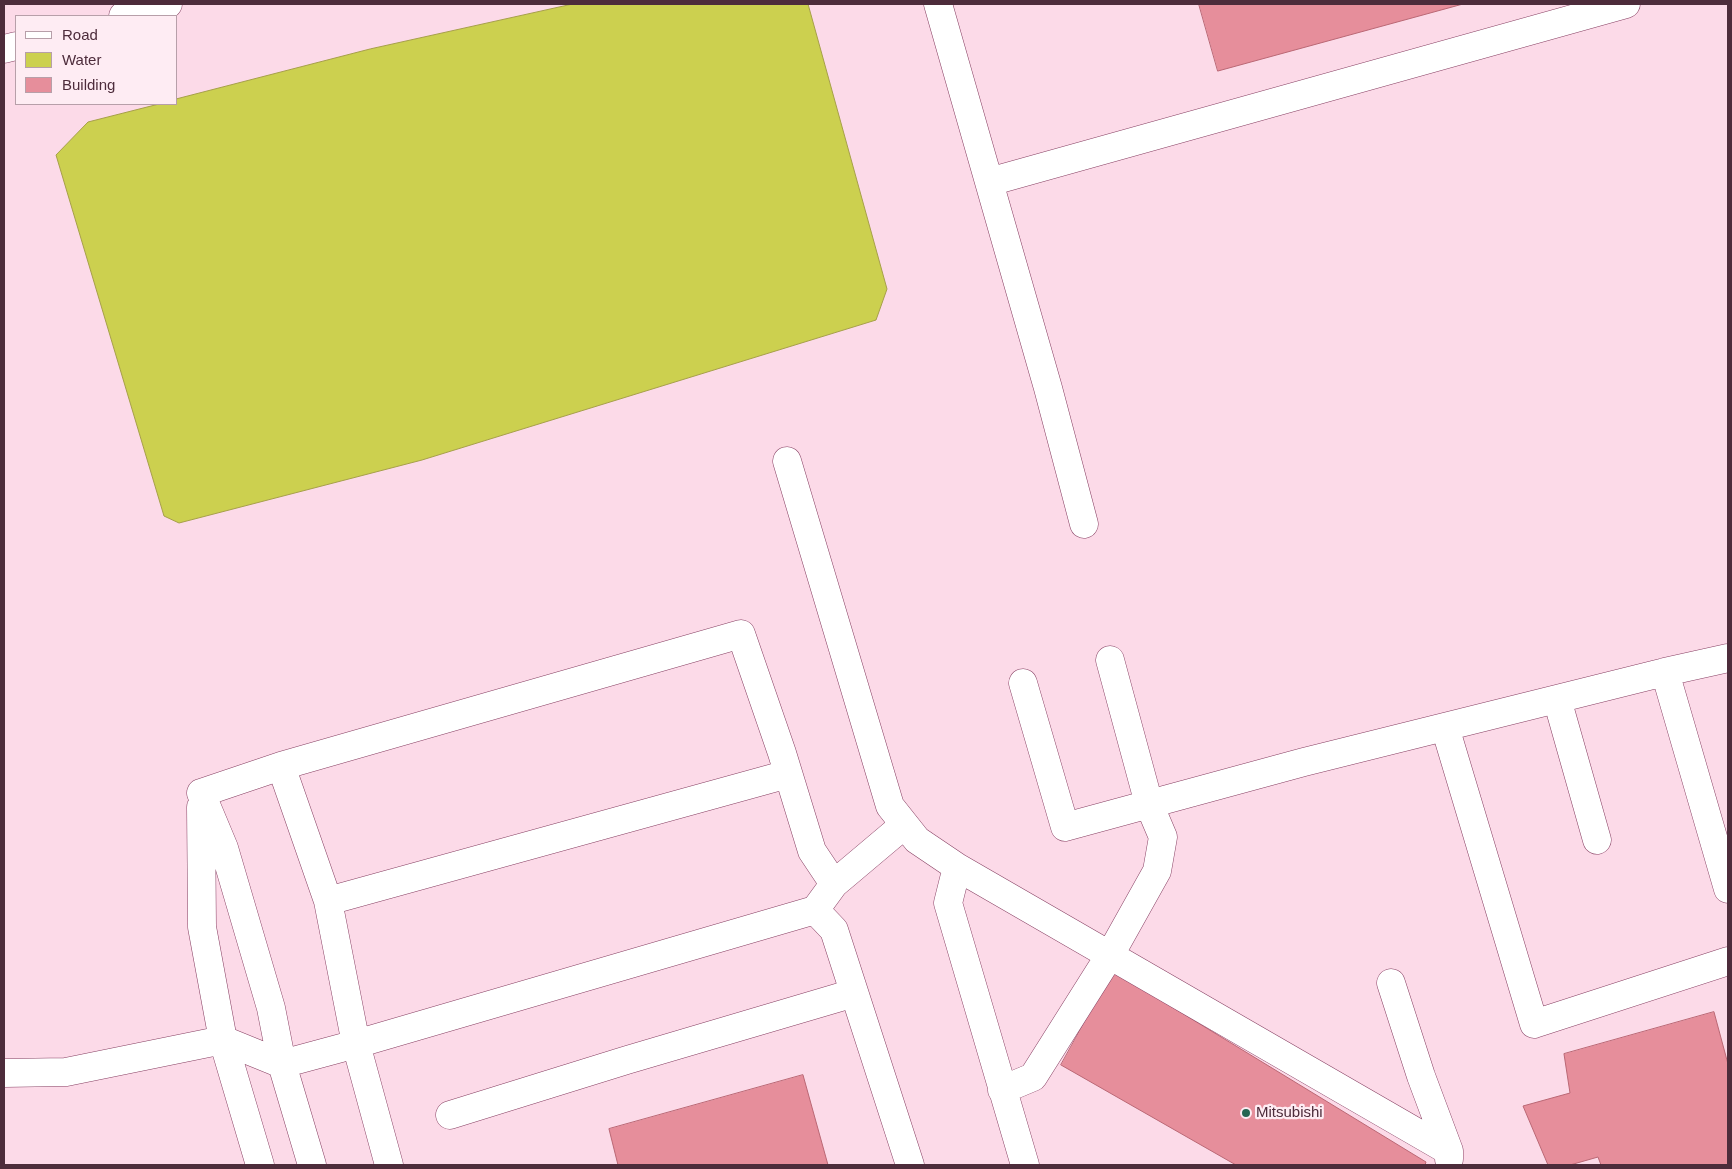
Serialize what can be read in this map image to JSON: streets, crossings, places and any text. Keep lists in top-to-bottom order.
{
  "places": ["Mitsubishi"],
  "legend": ["Road", "Water", "Building"]
}
